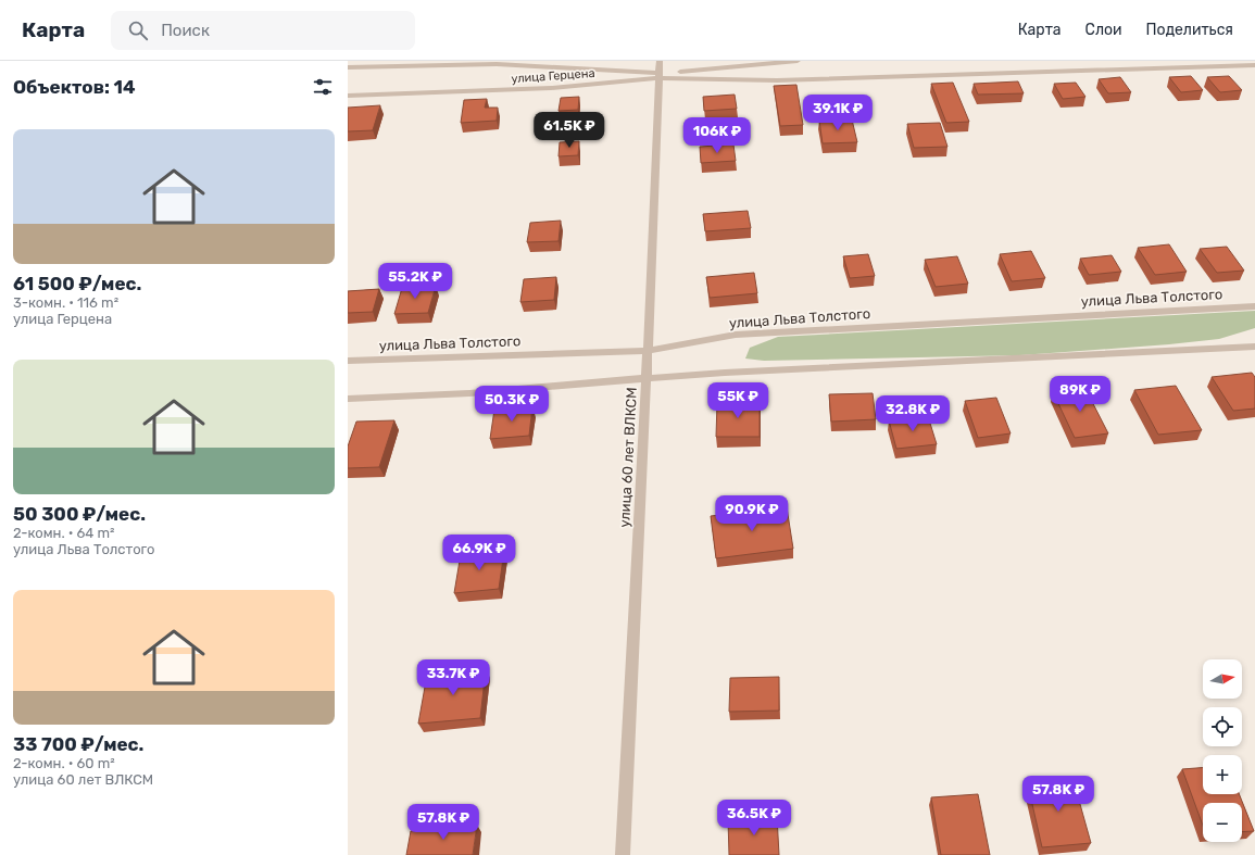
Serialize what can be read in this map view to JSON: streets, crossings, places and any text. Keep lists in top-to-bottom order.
{
  "streets": {
    "street": ["улица Герцена", "улица Льва Толстого", "улица 60 лет ВЛКСМ"]
  },
  "crossings": [
    ["улица Герцена", "улица 60 лет ВЛКСМ"],
    ["улица Льва Толстого", "улица 60 лет ВЛКСМ"]
  ],
  "north": "right",
  "page": {
    "header": "Карта",
    "search": "Поиск",
    "nav": ["Карта", "Слои", "Поделиться"],
    "heading": "Объектов: 14",
    "price": [
      "39.1K ₽",
      "61.5K ₽",
      "106K ₽",
      "55.2K ₽",
      "89K ₽",
      "55K ₽",
      "50.3K ₽",
      "32.8K ₽",
      "90.9K ₽",
      "66.9K ₽",
      "33.7K ₽",
      "57.8K ₽",
      "36.5K ₽",
      "57.8K ₽"
    ],
    "list": [
      {
        "name": "61 500 ₽/мес.",
        "note": "3-комн. · 116 m² · улица Герцена"
      },
      {
        "name": "50 300 ₽/мес.",
        "note": "2-комн. · 64 m² · улица Льва Толстого"
      },
      {
        "name": "33 700 ₽/мес.",
        "note": "2-комн. · 60 m² · улица 60 лет ВЛКСМ"
      }
    ],
    "map_buttons": ["+", "−"]
  }
}
